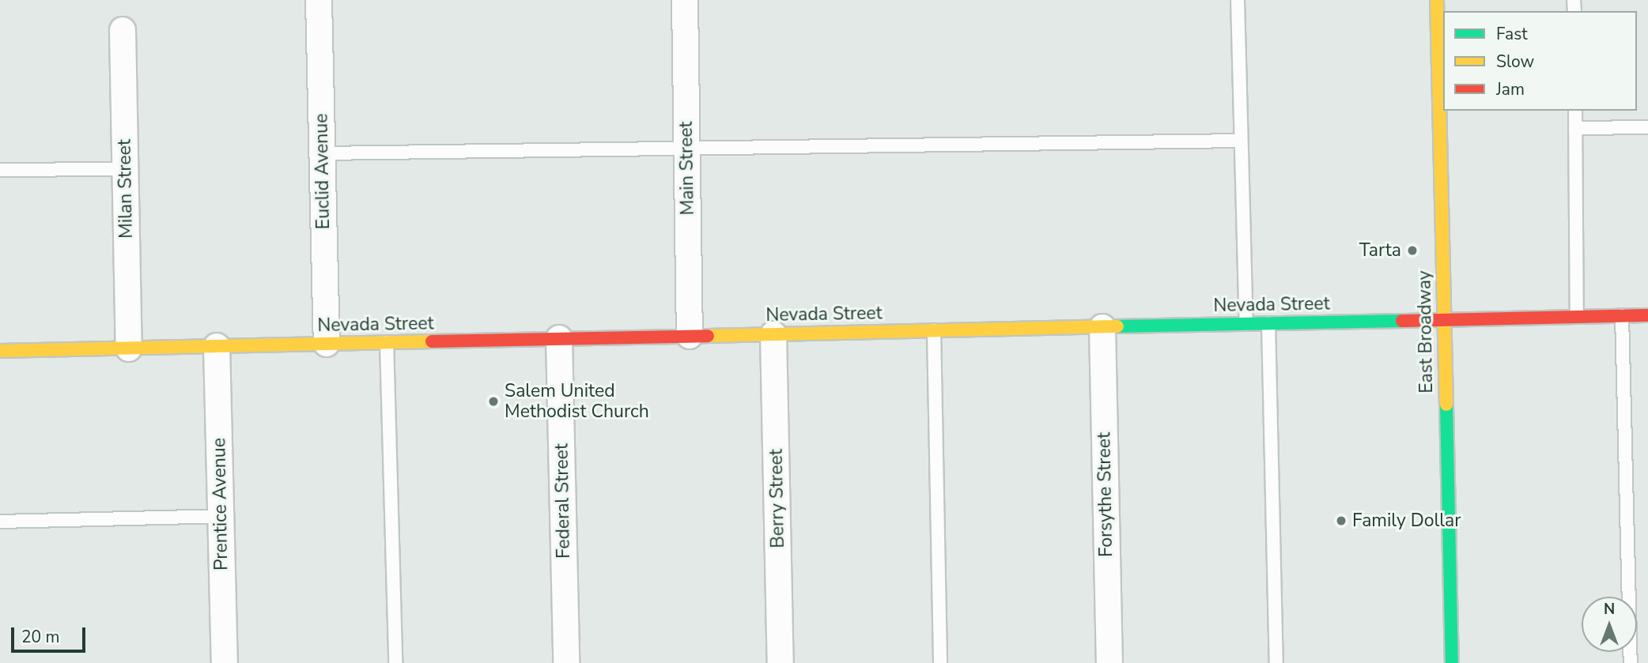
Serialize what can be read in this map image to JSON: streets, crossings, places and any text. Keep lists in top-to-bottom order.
{
  "streets": {
    "street": [
      "Main Street",
      "Euclid Avenue",
      "Milan Street",
      "Nevada Street",
      "East Broadway",
      "Forsythe Street",
      "Berry Street",
      "Federal Street",
      "Prentice Avenue"
    ]
  },
  "crossings": [
    ["Main Street", "Nevada Street"],
    ["Euclid Avenue", "Nevada Street"],
    ["Milan Street", "Nevada Street"],
    ["Nevada Street", "East Broadway"],
    ["Nevada Street", "Forsythe Street"],
    ["Nevada Street", "Berry Street"],
    ["Nevada Street", "Federal Street"],
    ["Nevada Street", "Prentice Avenue"]
  ],
  "places": ["Tarta", "Salem United Methodist Church", "Family Dollar"],
  "legend": ["Fast", "Slow", "Jam"],
  "scale_bar": "20 m",
  "north": "top"
}
